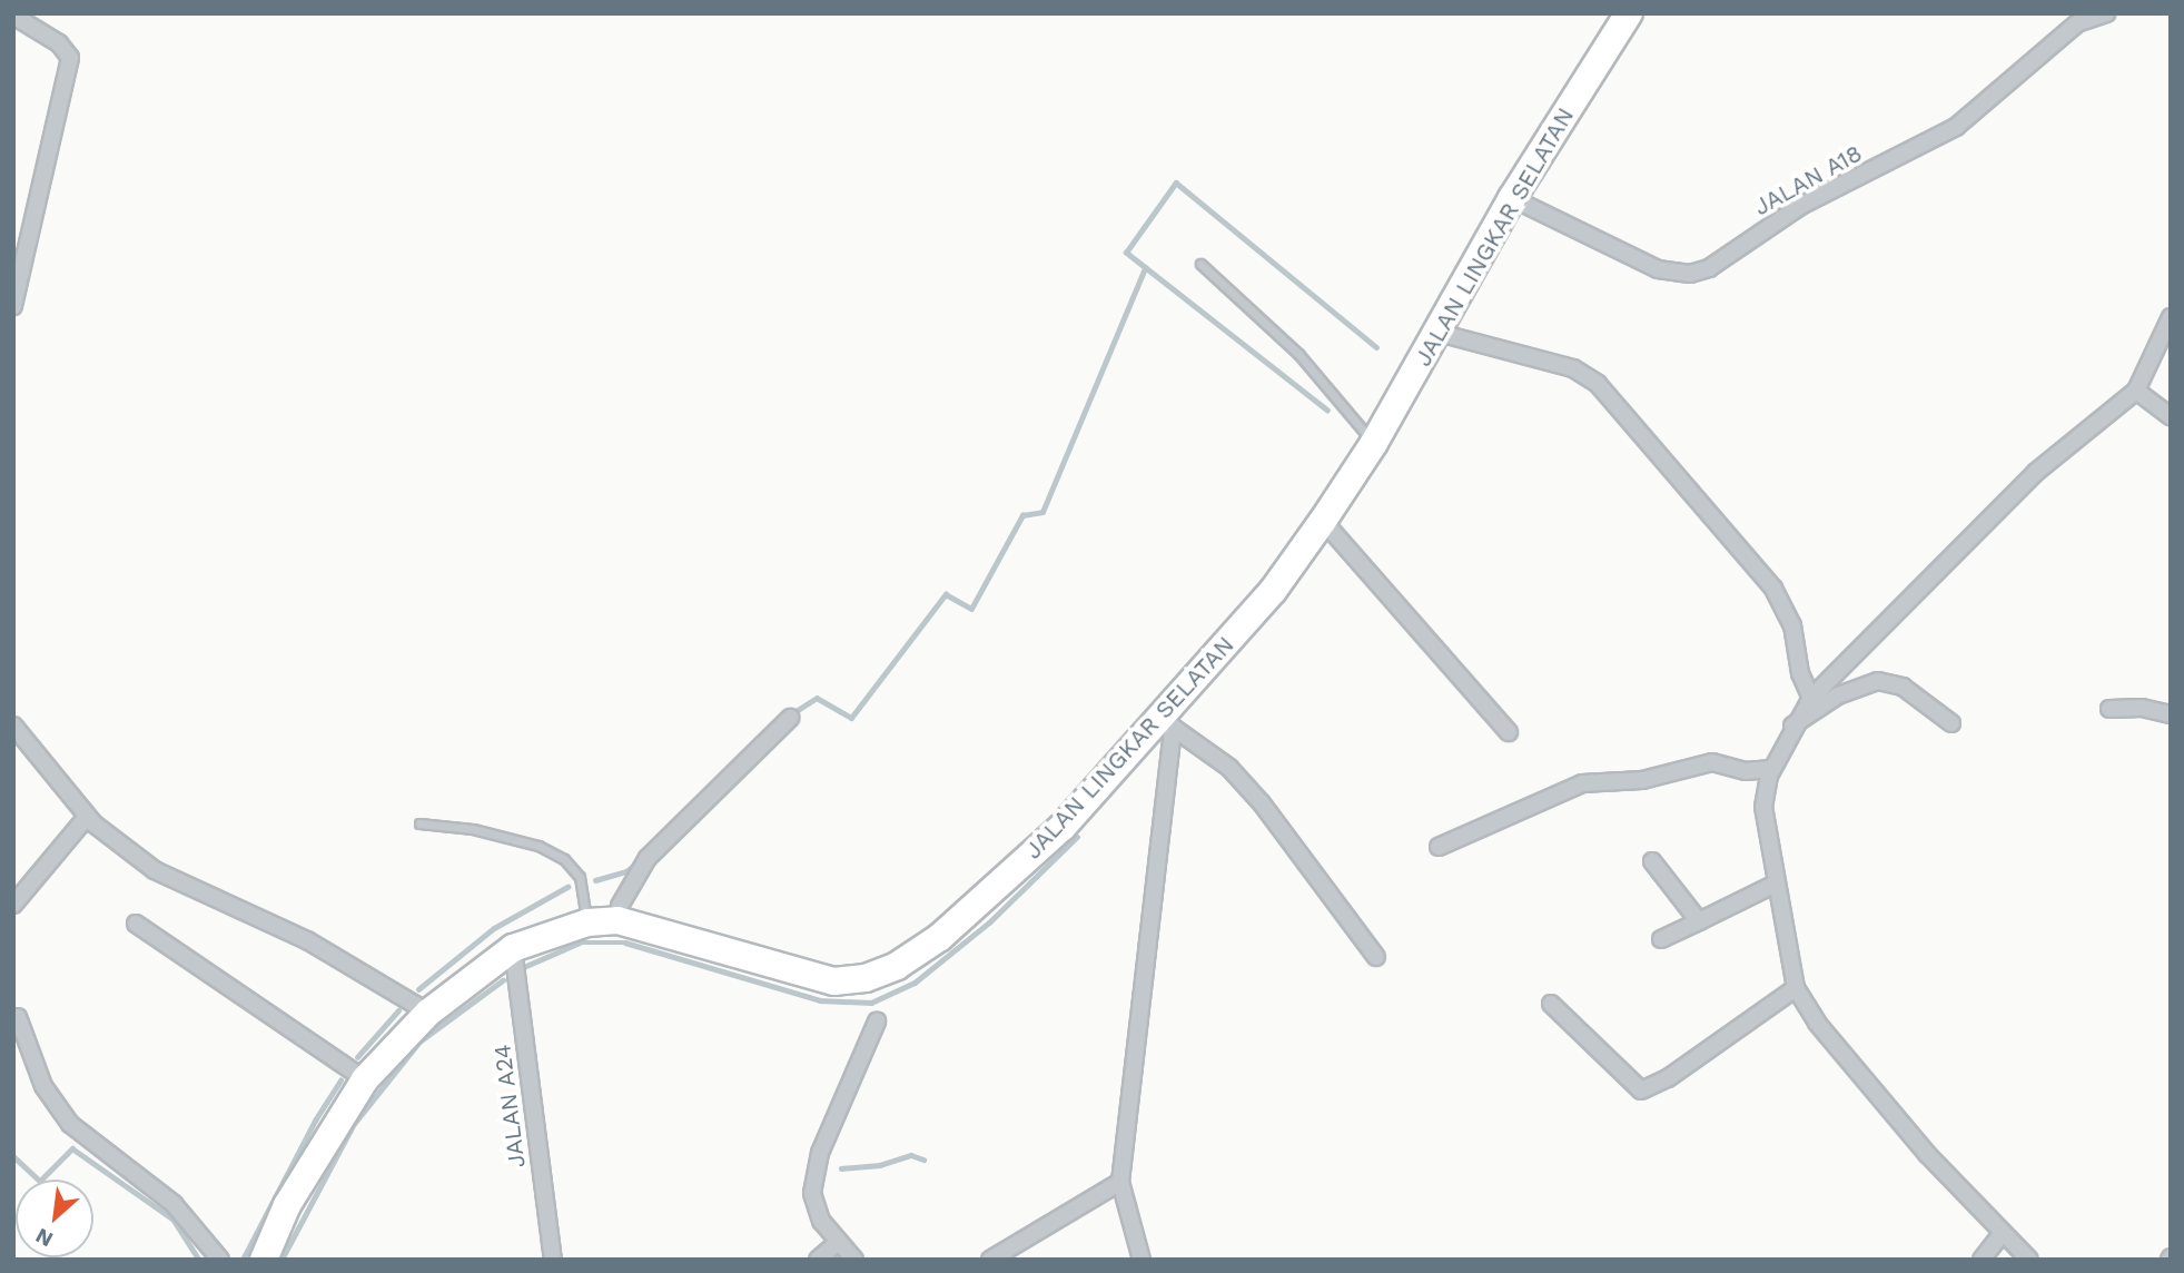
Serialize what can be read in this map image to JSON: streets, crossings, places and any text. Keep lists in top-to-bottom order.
{
  "streets": {
    "highway": ["JALAN LINGKAR SELATAN"],
    "street": ["JALAN A18", "JALAN A24"]
  },
  "crossings": [
    ["JALAN A18", "JALAN LINGKAR SELATAN"],
    ["JALAN LINGKAR SELATAN", "JALAN A24"]
  ],
  "north": "bottom left"
}
